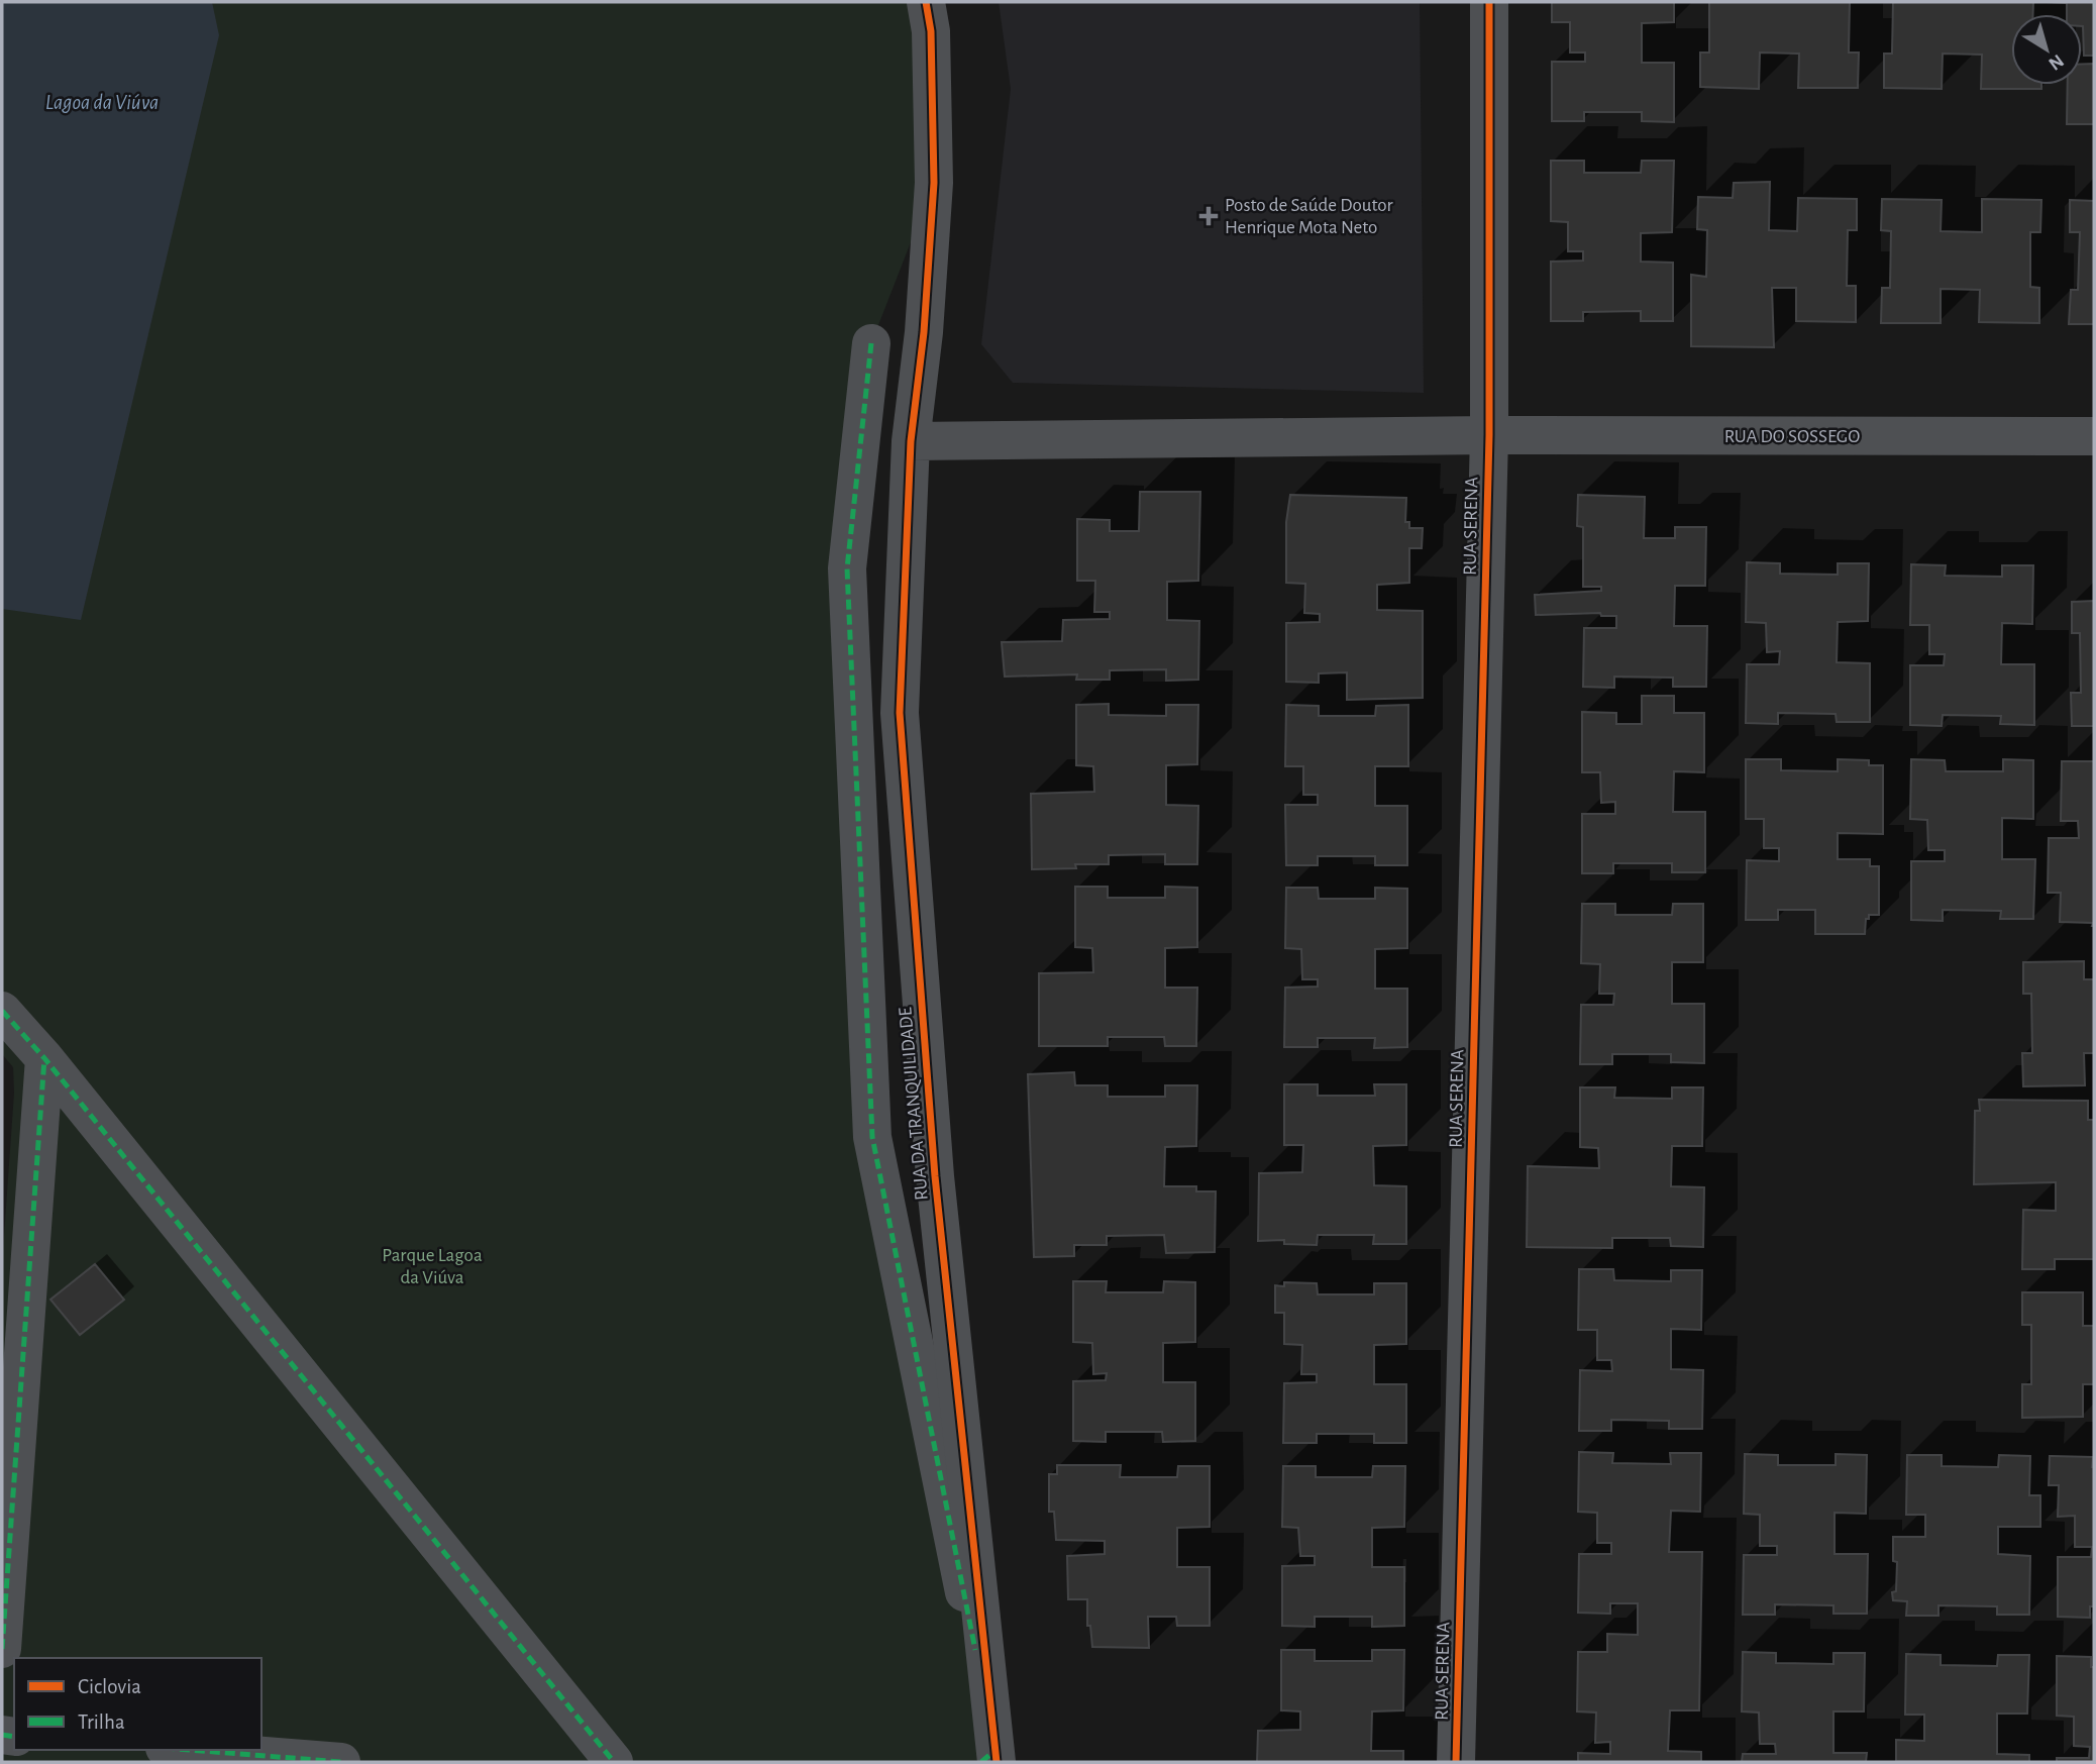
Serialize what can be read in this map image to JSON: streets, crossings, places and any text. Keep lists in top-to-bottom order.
{
  "streets": {
    "street": ["RUA DO SOSSEGO", "RUA SERENA", "RUA DA TRANQUILIDADE"]
  },
  "crossings": [
    ["RUA DO SOSSEGO", "RUA SERENA"],
    ["RUA DO SOSSEGO", "RUA DA TRANQUILIDADE"]
  ],
  "water": ["Lagoa da Viúva"],
  "parks": ["Parque Lagoa da Viúva"],
  "places": {
    "health": ["Posto de Saúde Doutor Henrique Mota Neto"]
  },
  "legend": ["Ciclovia", "Trilha"],
  "north": "bottom right"
}
